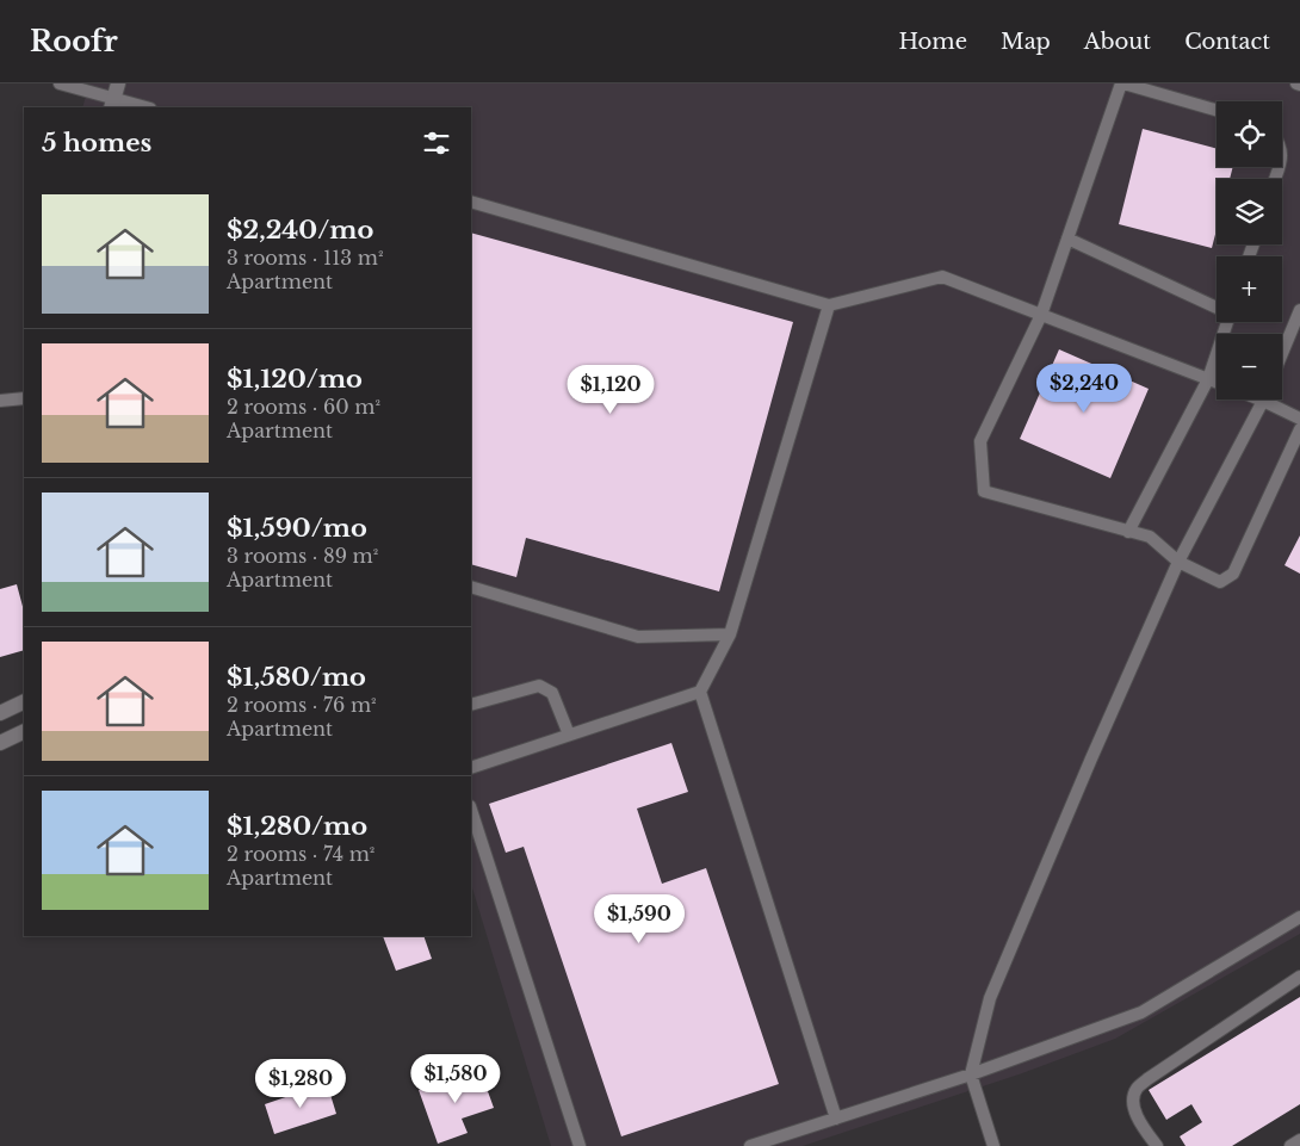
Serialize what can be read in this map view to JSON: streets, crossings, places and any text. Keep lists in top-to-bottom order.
{
  "page": {
    "header": "Roofr",
    "nav": [
      "Home",
      "Map",
      "About",
      "Contact"
    ],
    "map_buttons": ["+", "−"],
    "heading": "5 homes",
    "list": [
      {
        "name": "$2,240/mo",
        "note": "3 rooms · 113 m² · Apartment"
      },
      {
        "name": "$1,120/mo",
        "note": "2 rooms · 60 m² · Apartment"
      },
      {
        "name": "$1,590/mo",
        "note": "3 rooms · 89 m² · Apartment"
      },
      {
        "name": "$1,580/mo",
        "note": "2 rooms · 76 m² · Apartment"
      },
      {
        "name": "$1,280/mo",
        "note": "2 rooms · 74 m² · Apartment"
      }
    ],
    "price": [
      "$2,240",
      "$1,120",
      "$1,590",
      "$1,580",
      "$1,280"
    ]
  }
}
